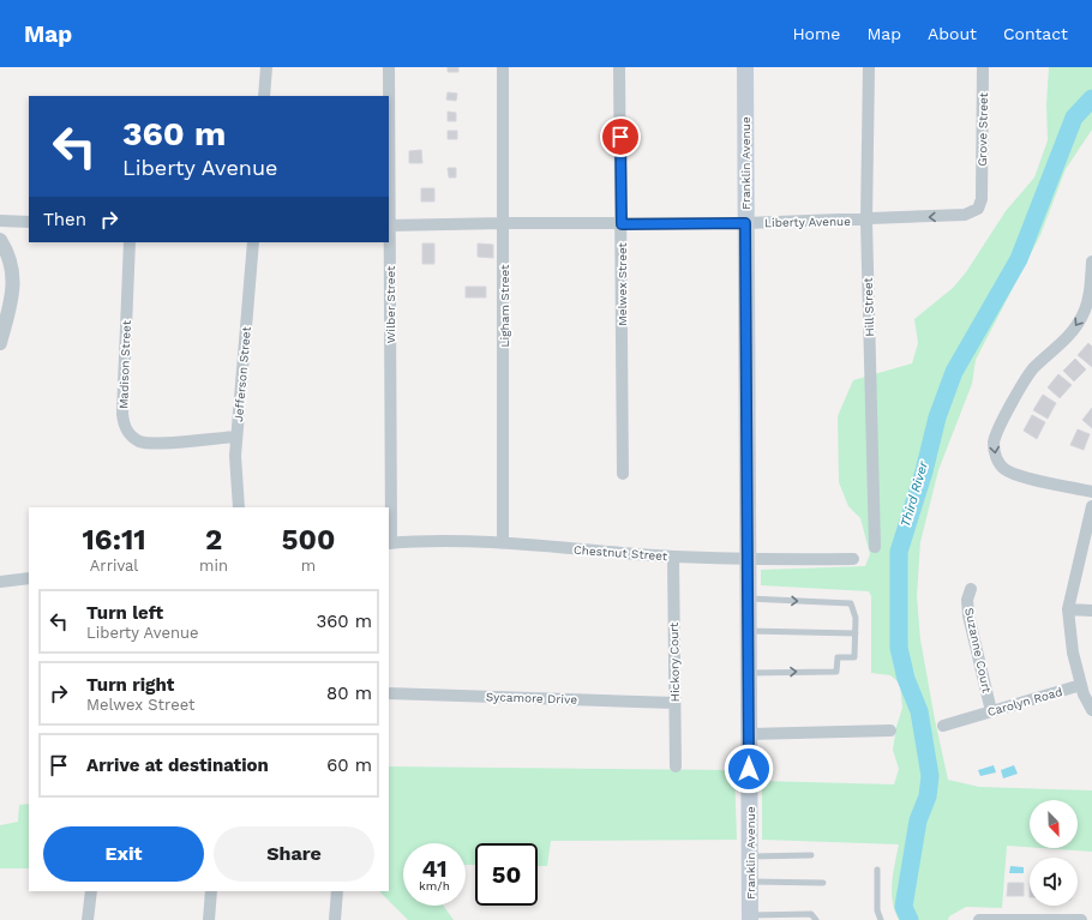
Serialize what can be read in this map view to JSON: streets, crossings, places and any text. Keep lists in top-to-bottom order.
{
  "streets": {
    "main road": ["Franklin Avenue"],
    "street": [
      "Grove Street",
      "Liberty Avenue",
      "Melwex Street",
      "Wilber Street",
      "Ligham Street",
      "Hill Street",
      "Madison Street",
      "Jefferson Street",
      "Chestnut Street",
      "Suzanne Court",
      "Hickory Court",
      "Sycamore Drive",
      "Carolyn Road"
    ]
  },
  "crossings": [
    ["Grove Street", "Liberty Avenue"],
    ["Franklin Avenue", "Liberty Avenue"],
    ["Franklin Avenue", "Chestnut Street"],
    ["Liberty Avenue", "Melwex Street"],
    ["Liberty Avenue", "Wilber Street"],
    ["Liberty Avenue", "Ligham Street"],
    ["Liberty Avenue", "Hill Street"],
    ["Wilber Street", "Chestnut Street"],
    ["Ligham Street", "Chestnut Street"],
    ["Madison Street", "Jefferson Street"],
    ["Chestnut Street", "Hickory Court"],
    ["Suzanne Court", "Carolyn Road"],
    ["Hickory Court", "Sycamore Drive"]
  ],
  "water": ["Third River"],
  "north": "bottom right",
  "page": {
    "header": "Map",
    "nav": [
      "Home",
      "Map",
      "About",
      "Contact"
    ],
    "turn": ["360 m", "Liberty Avenue"],
    "then": "Then",
    "eta": [
      "16:11",
      "Arrival",
      "2",
      "min",
      "500",
      "m"
    ],
    "list": [
      {
        "name": "Turn left",
        "note": "Liberty Avenue",
        "value": "360 m"
      },
      {
        "name": "Turn right",
        "note": "Melwex Street",
        "value": "80 m"
      },
      {
        "name": "Arrive at destination",
        "value": "60 m"
      }
    ],
    "buttons": ["Exit", "Share"],
    "speed": "41 km/h",
    "limit": "50"
  }
}
